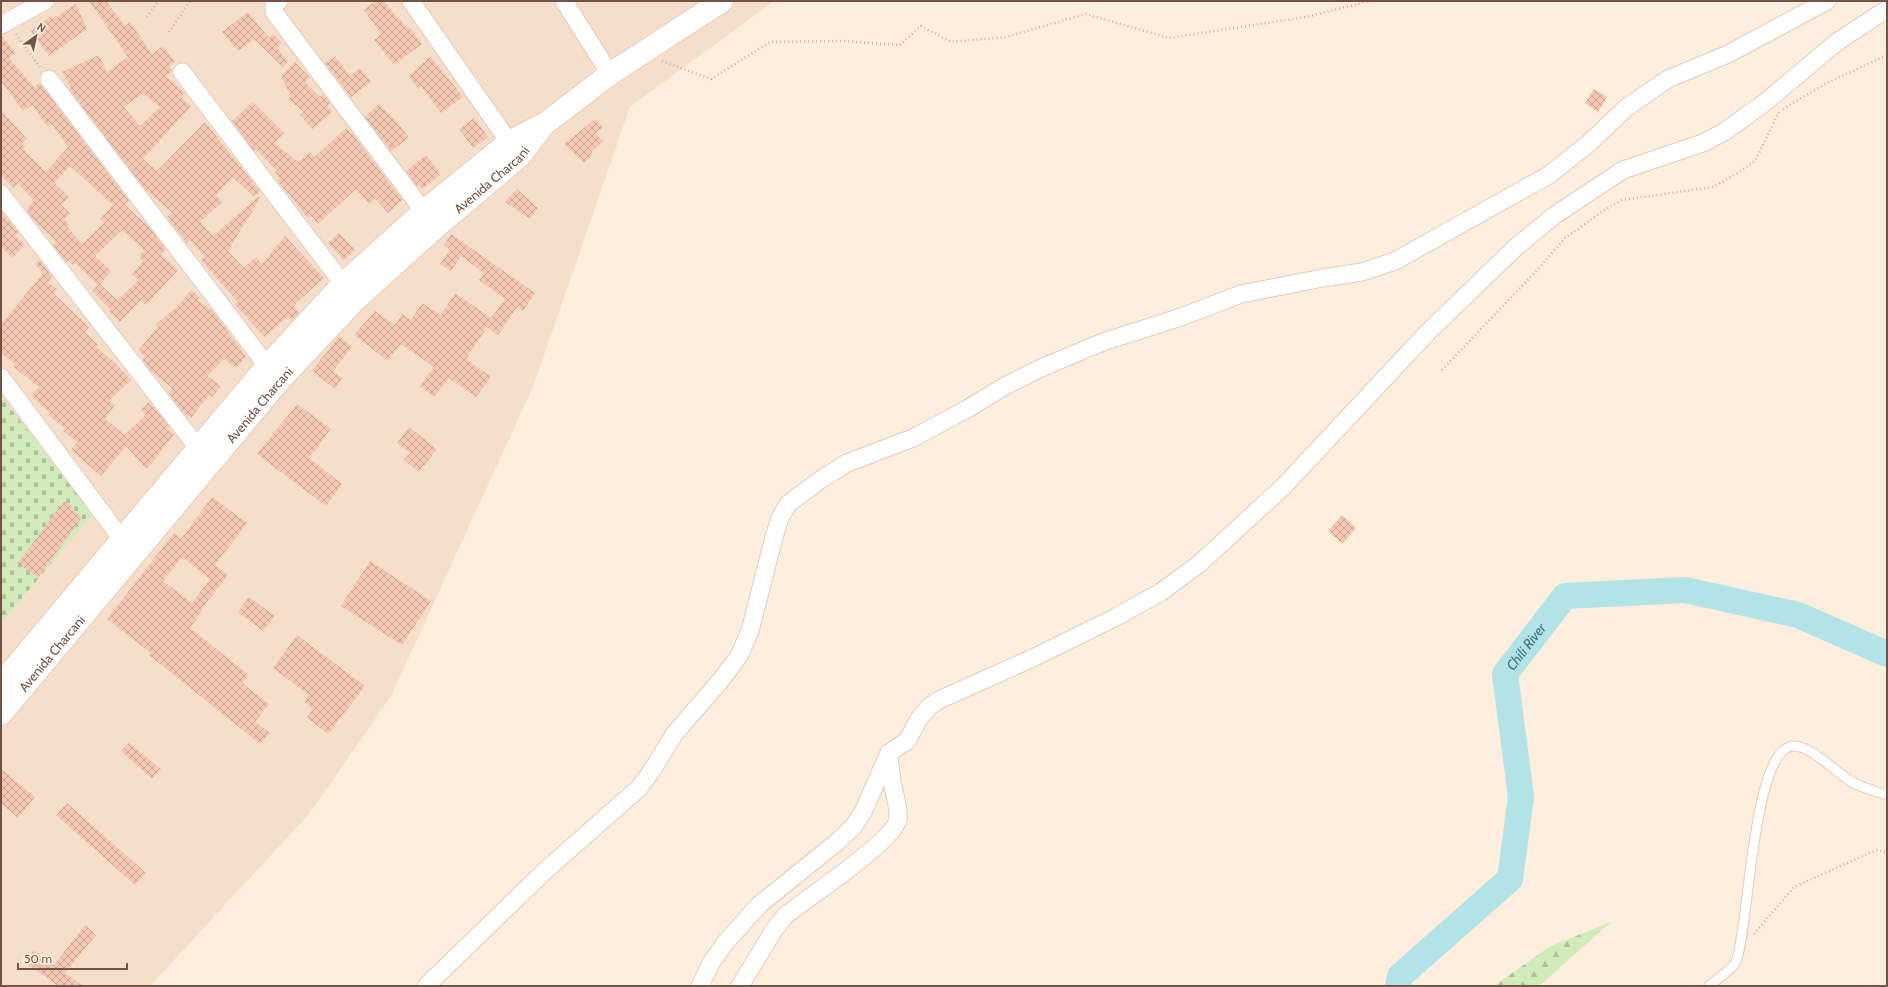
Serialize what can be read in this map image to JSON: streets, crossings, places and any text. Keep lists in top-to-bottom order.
{
  "streets": {
    "main road": ["Avenida Charcani"]
  },
  "water": ["Chili River"],
  "scale_bar": "50 m",
  "north": "top right"
}
